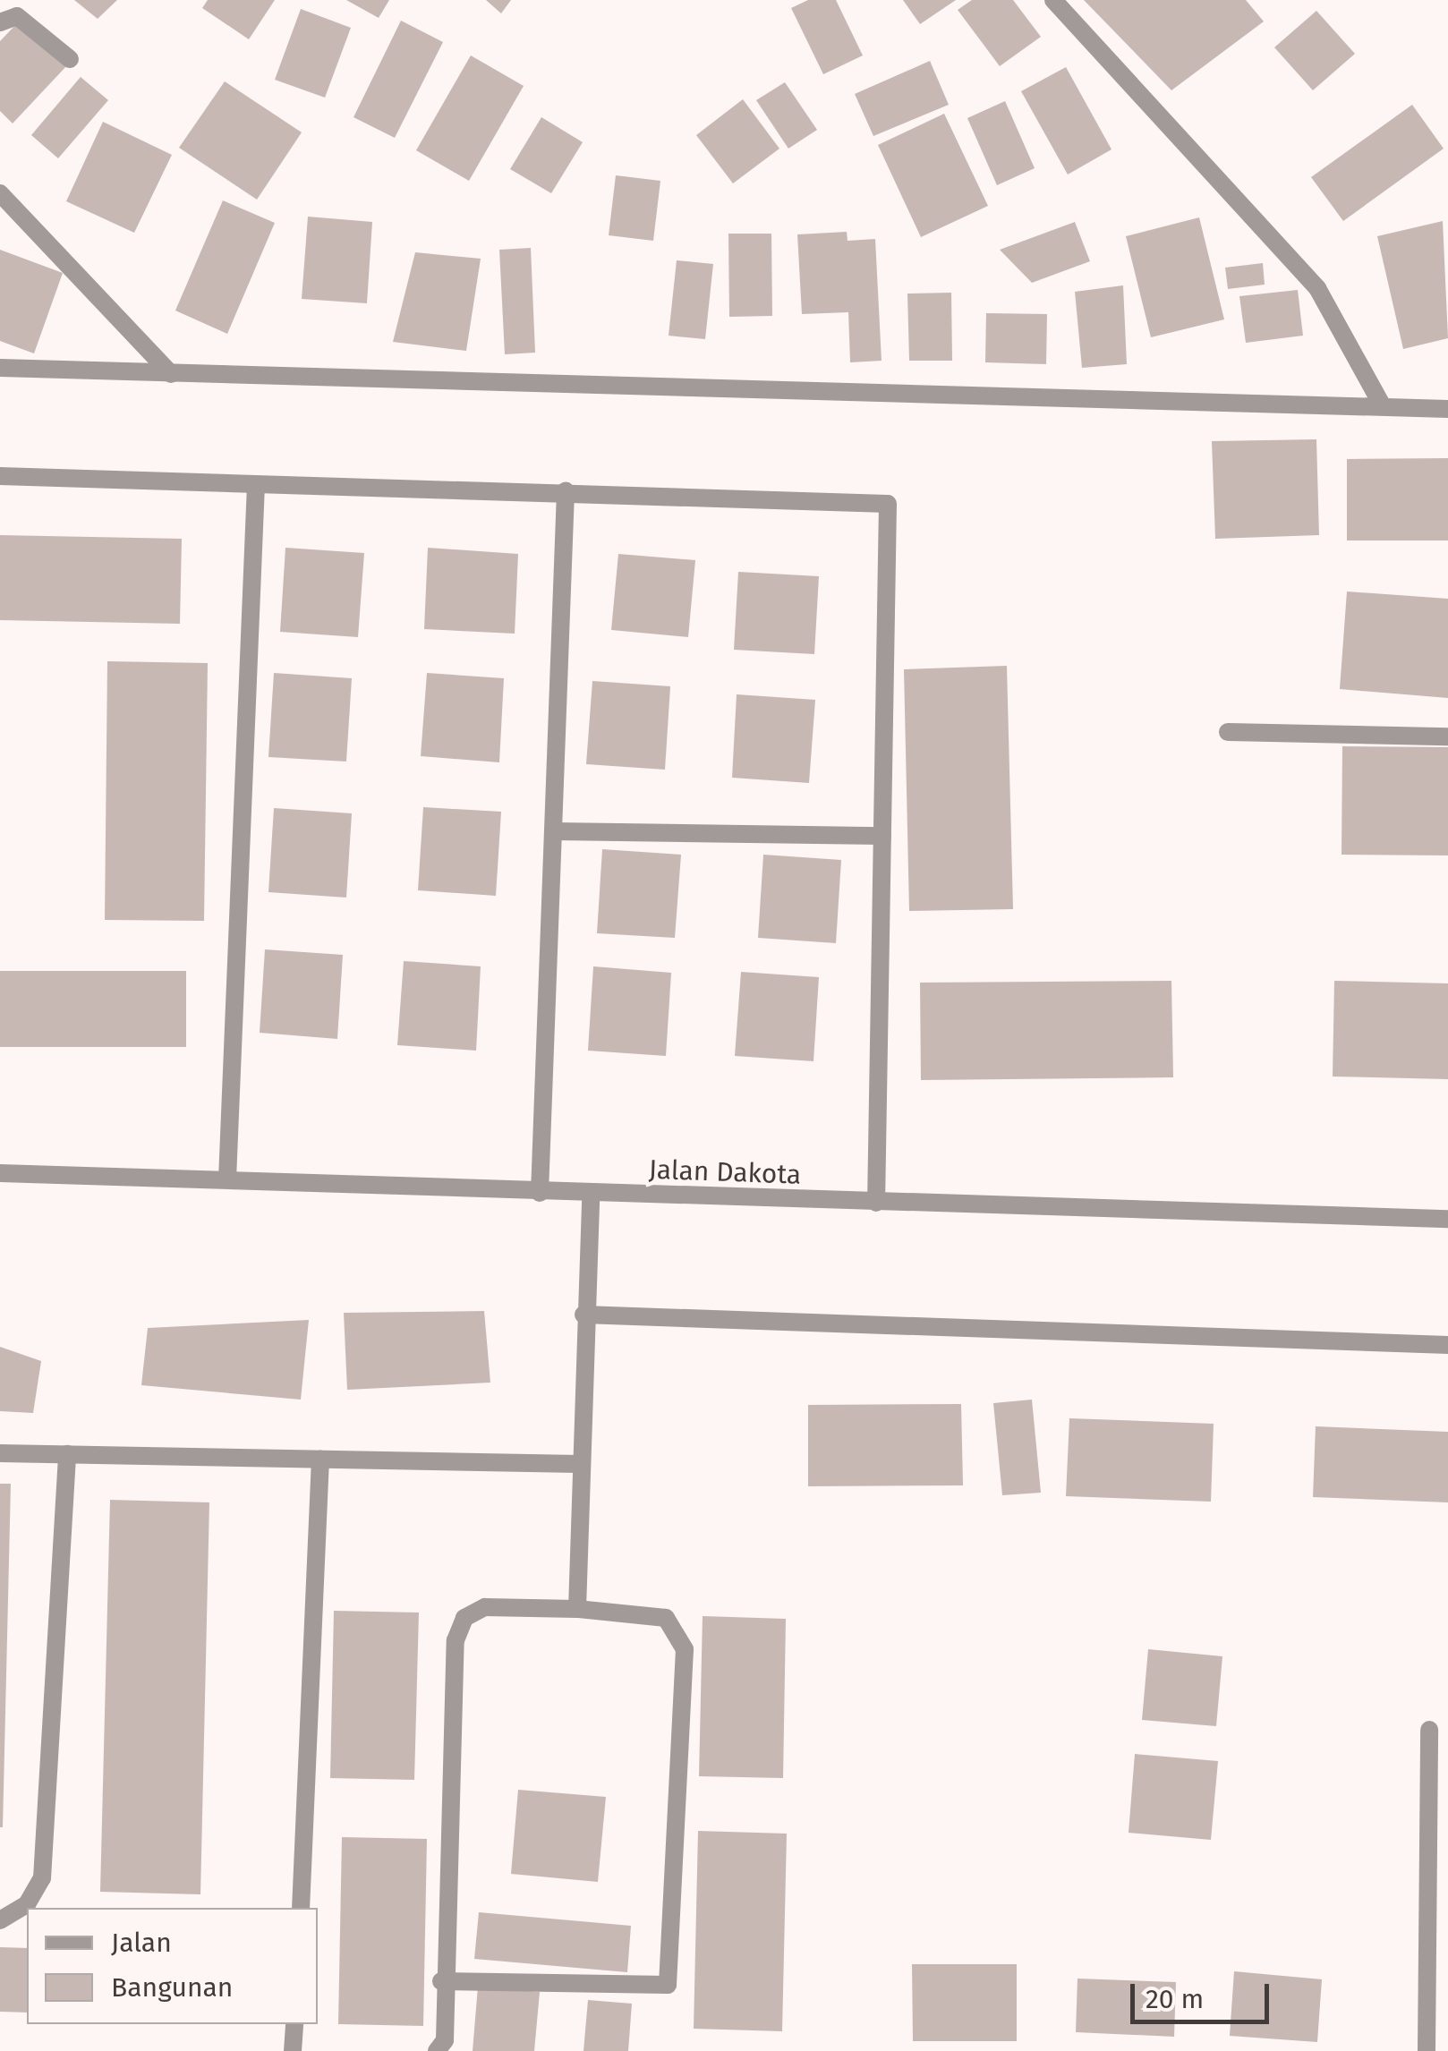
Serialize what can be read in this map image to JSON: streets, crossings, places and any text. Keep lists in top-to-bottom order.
{
  "streets": {
    "street": ["Jalan Dakota"]
  },
  "legend": ["Jalan", "Bangunan"],
  "scale_bar": "20 m"
}
